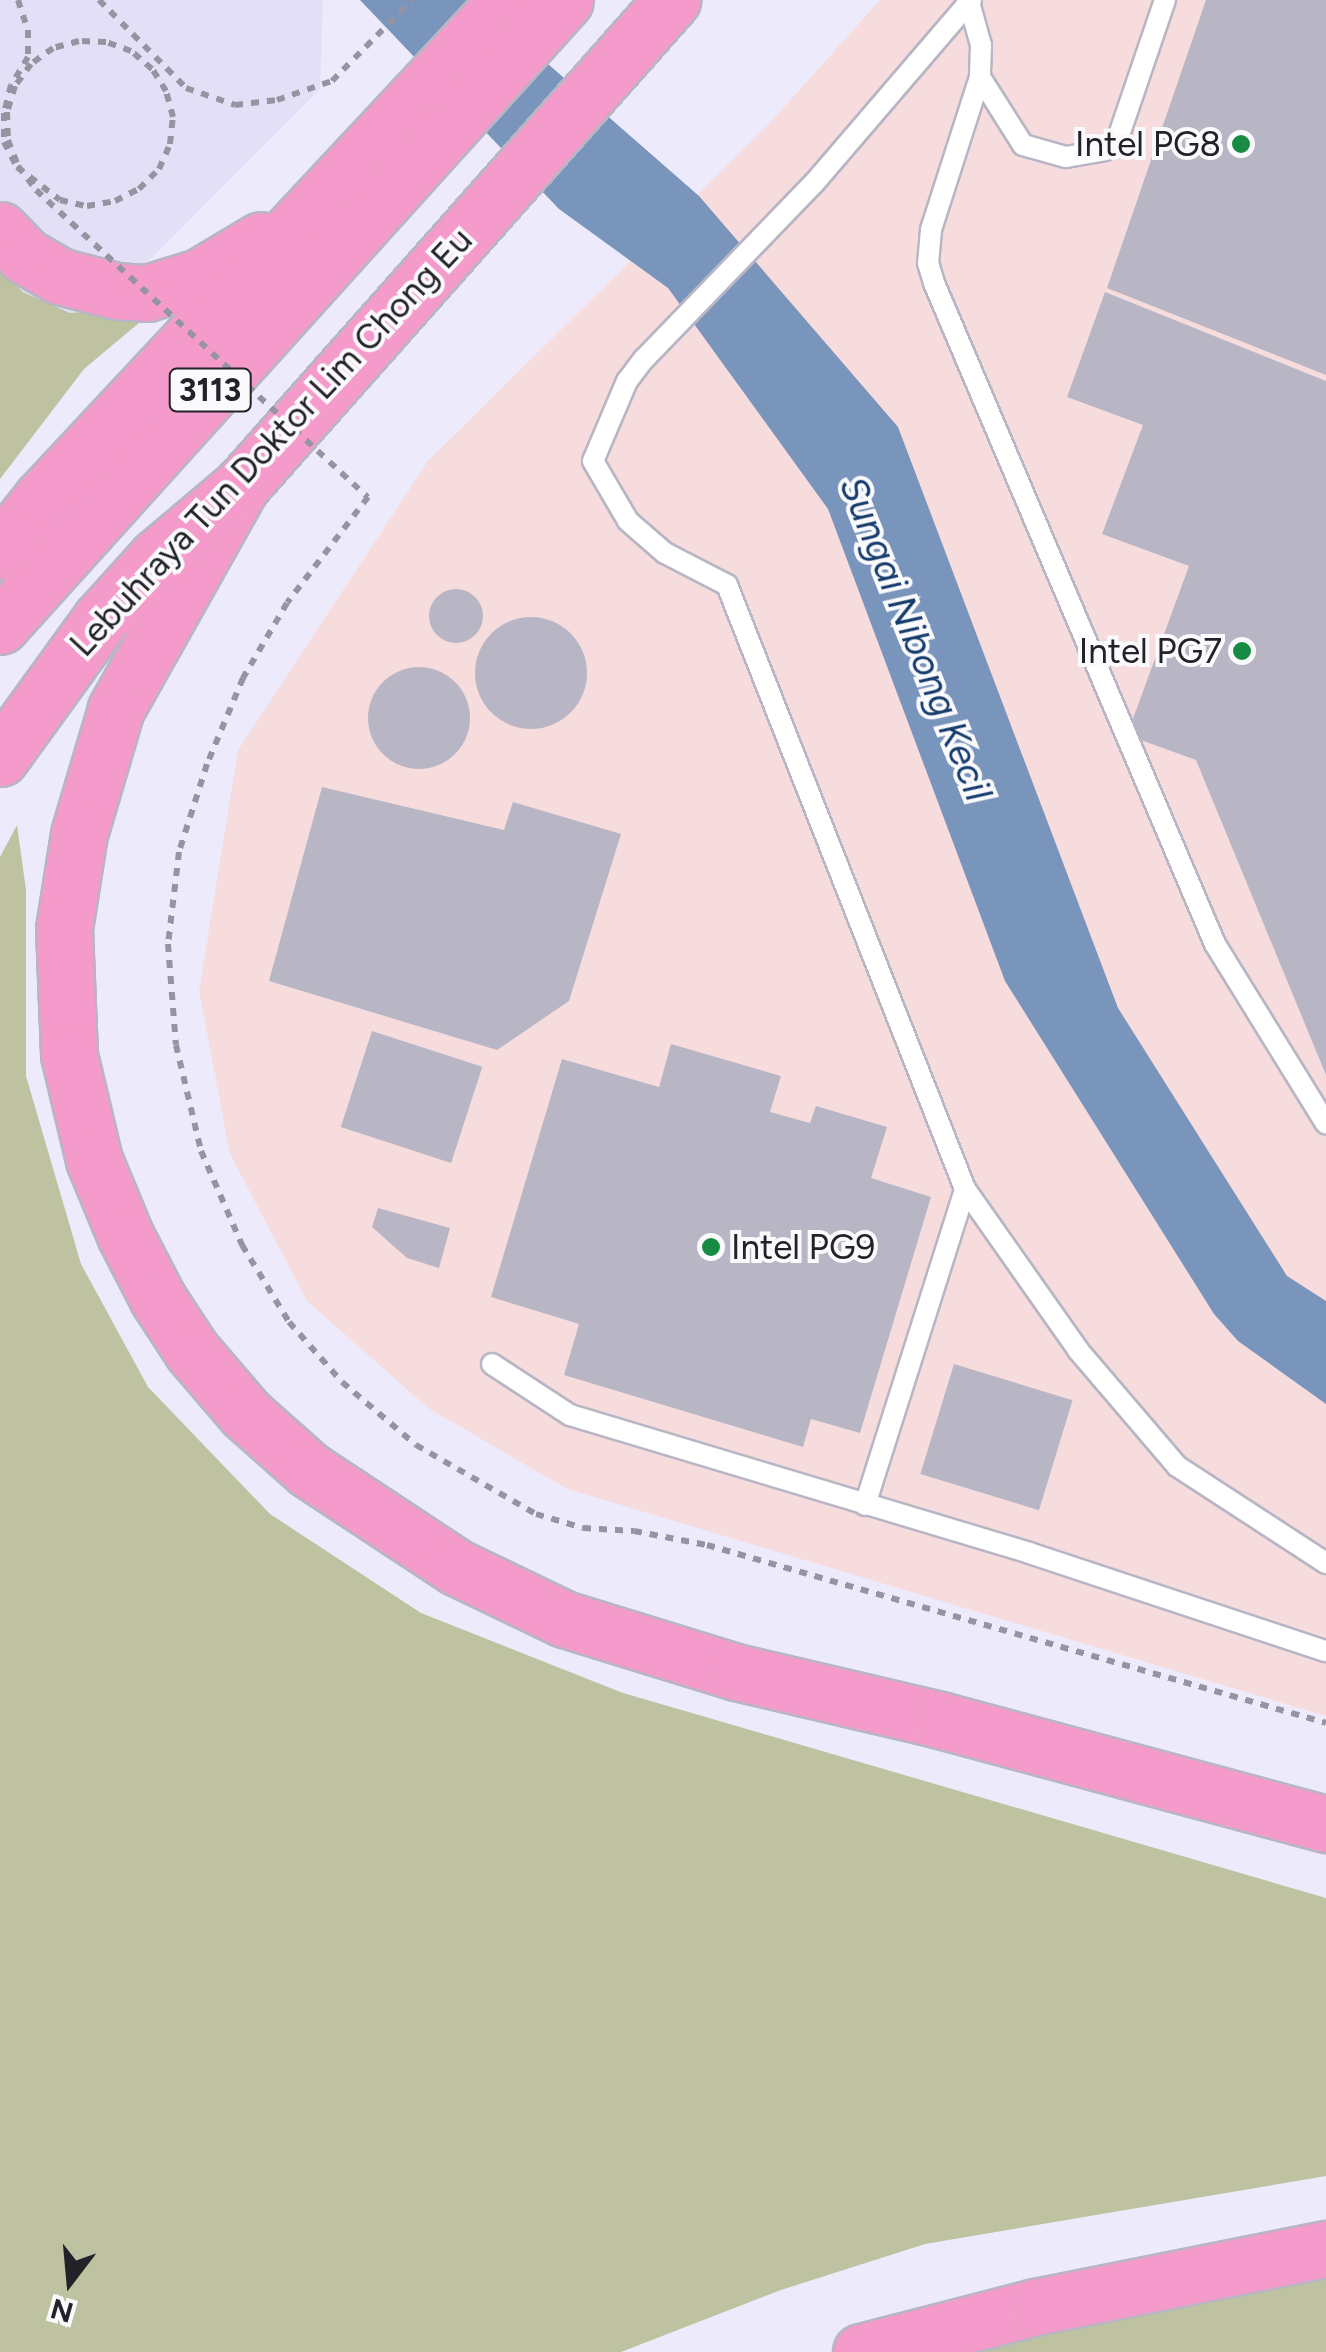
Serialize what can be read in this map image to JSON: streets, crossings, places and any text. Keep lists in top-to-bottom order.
{
  "streets": {
    "highway": ["3113", "Lebuhraya Tun Doktor Lim Chong Eu"]
  },
  "water": ["Sungai Nibong Kecil"],
  "places": ["Intel PG8", "Intel PG7", "Intel PG9"],
  "north": "bottom"
}
